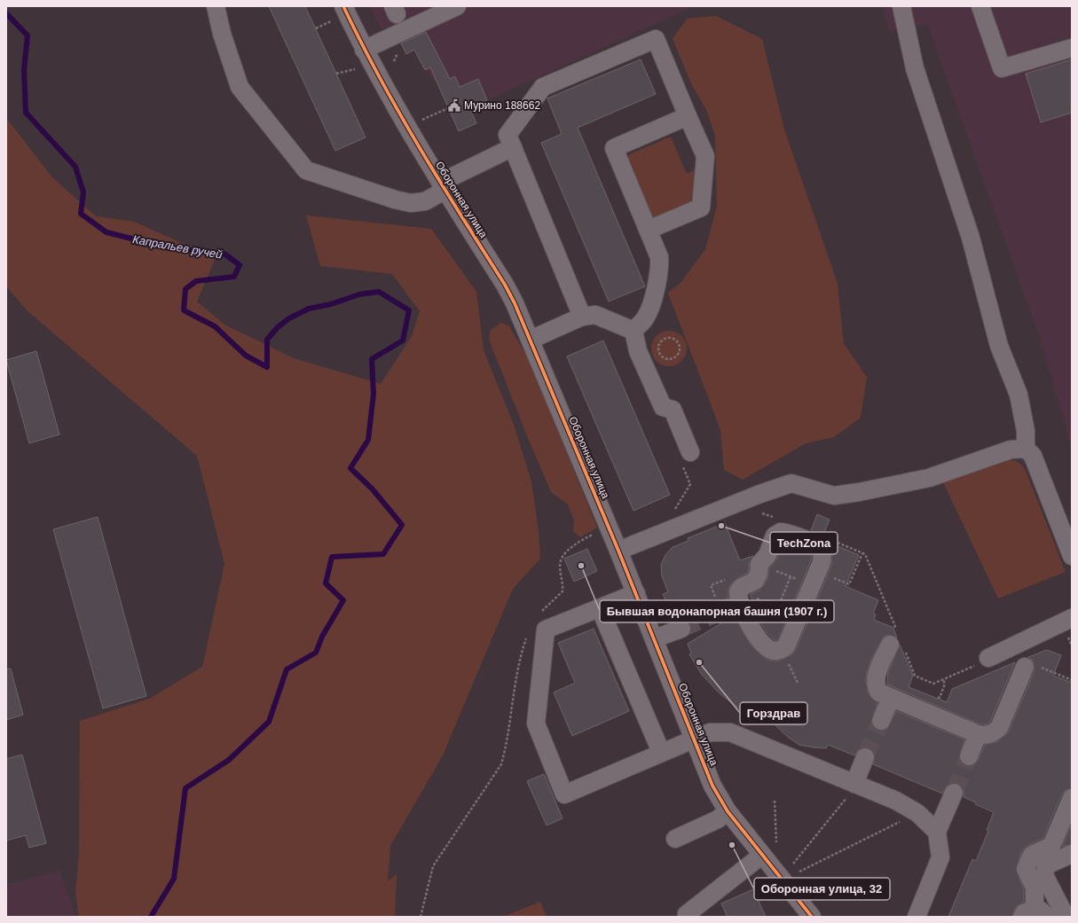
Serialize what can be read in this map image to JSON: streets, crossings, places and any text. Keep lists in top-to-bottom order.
{
  "streets": {
    "street": ["Оборонная улица"]
  },
  "water": ["Капральев ручей"],
  "places": {
    "public building": ["Мурино 188662"],
    "other": [
      "TechZona",
      "Бывшая водонапорная башня (1907 г.)",
      "Горздрав",
      "Оборонная улица, 32"
    ]
  }
}
